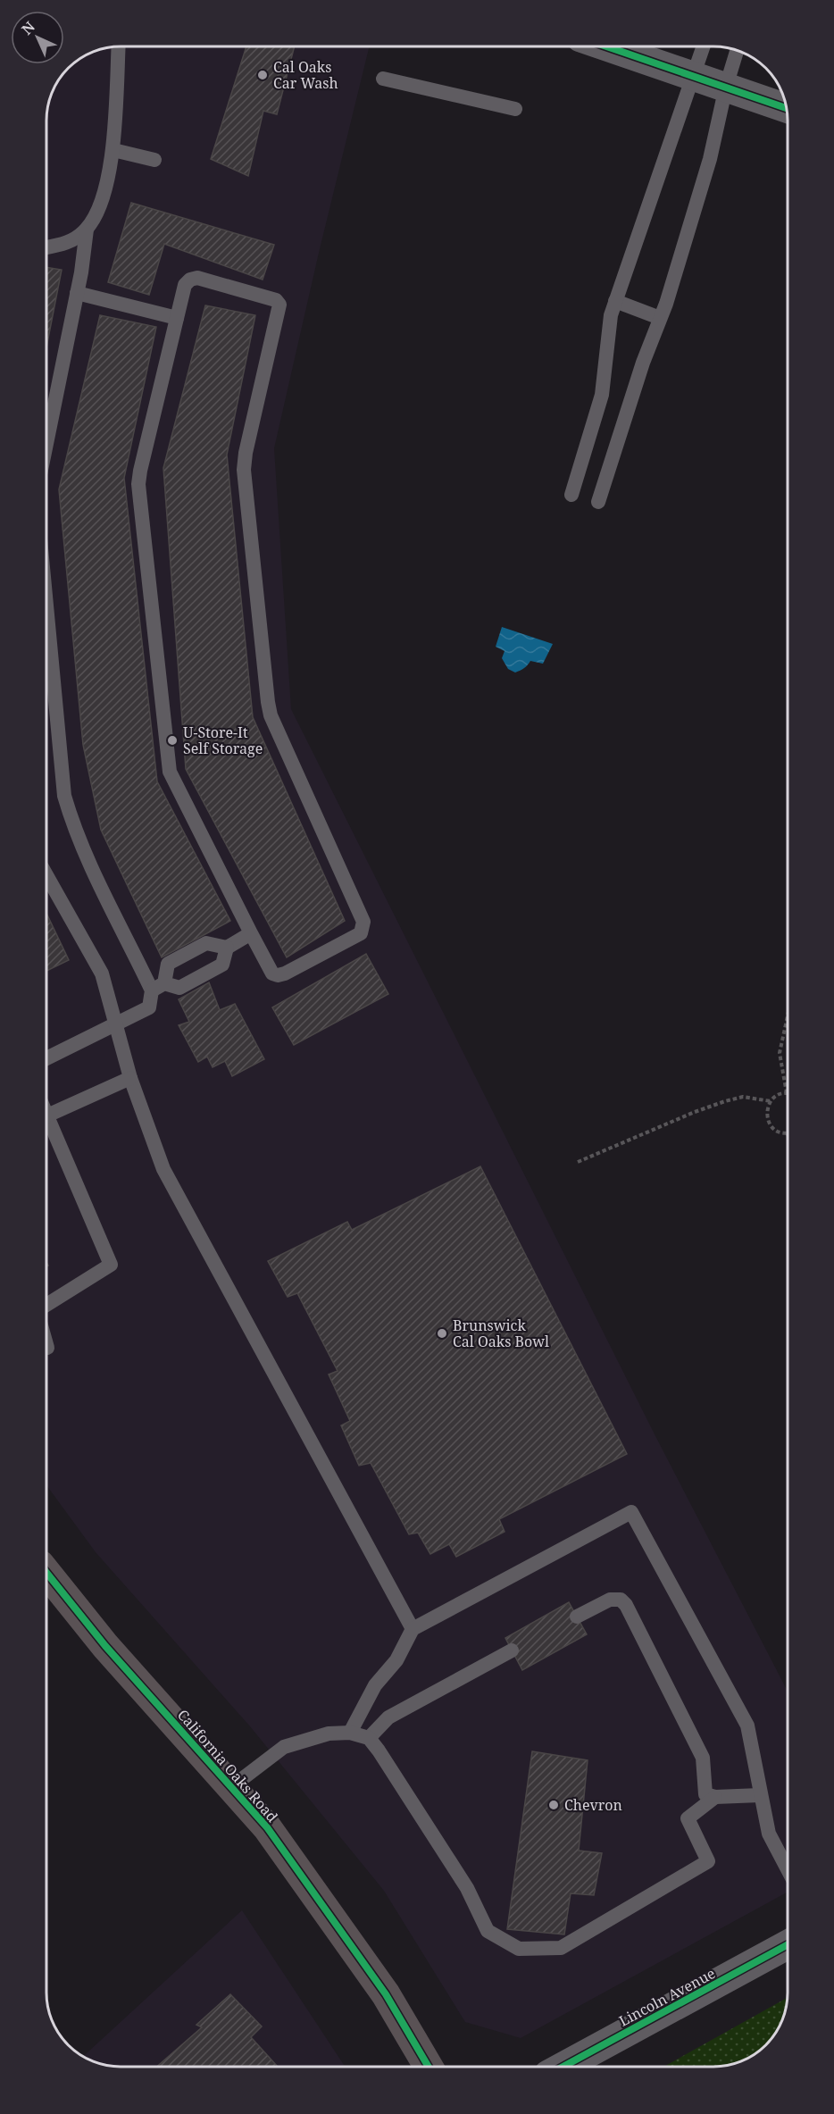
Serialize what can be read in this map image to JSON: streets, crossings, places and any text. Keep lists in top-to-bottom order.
{
  "streets": {
    "main road": ["California Oaks Road"],
    "street": ["Lincoln Avenue"]
  },
  "places": [
    "Cal Oaks Car Wash",
    "U-Store-It Self Storage",
    "Brunswick Cal Oaks Bowl",
    "Chevron"
  ],
  "north": "top left"
}
